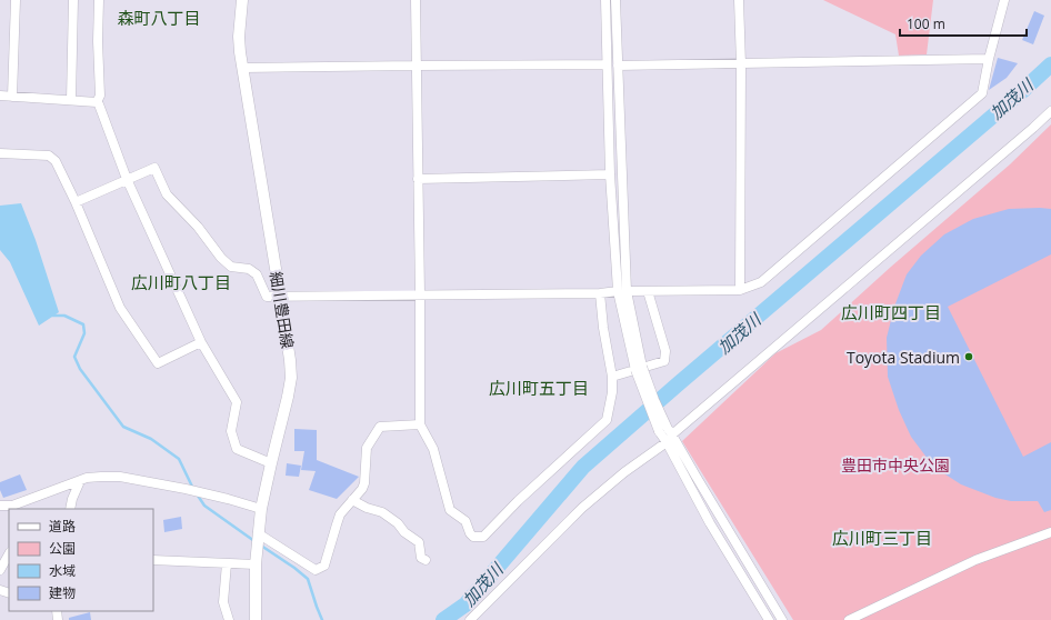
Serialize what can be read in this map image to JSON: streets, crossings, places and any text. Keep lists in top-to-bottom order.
{
  "streets": {
    "main road": ["細川豊田線"]
  },
  "districts": [
    "森町八丁目",
    "広川町八丁目",
    "広川町四丁目",
    "広川町五丁目",
    "広川町三丁目"
  ],
  "water": ["加茂川"],
  "parks": ["豊田市中央公園"],
  "places": ["Toyota Stadium"],
  "legend": [
    "道路",
    "公園",
    "水域",
    "建物"
  ],
  "scale_bar": "100 m"
}
